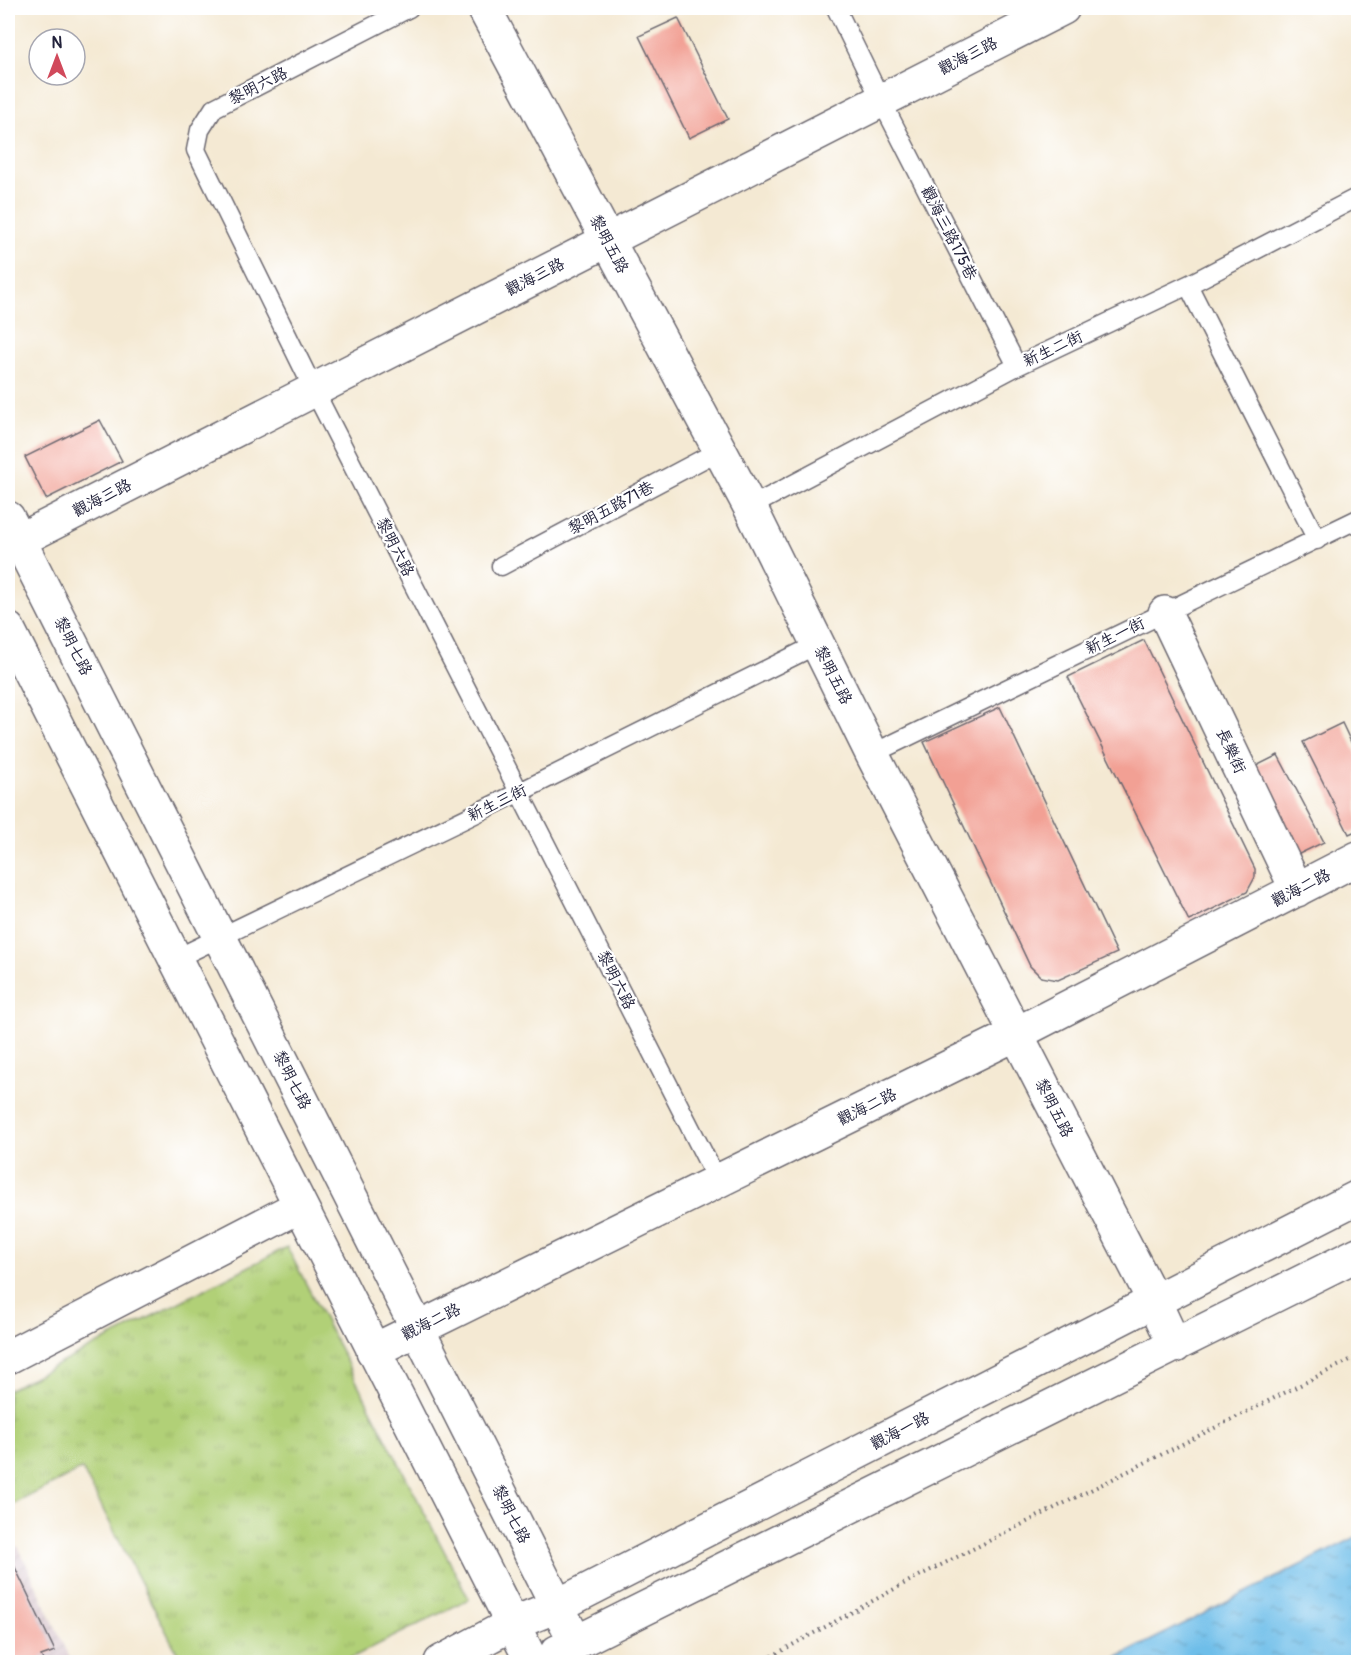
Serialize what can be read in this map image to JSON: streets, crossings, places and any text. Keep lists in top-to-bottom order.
{
  "streets": {
    "street": [
      "觀海三路",
      "黎明五路",
      "黎明七路",
      "長樂街",
      "觀海二路",
      "觀海一路"
    ],
    "lane": [
      "黎明六路",
      "觀海三路175巷",
      "新生二街",
      "黎明五路71巷",
      "新生一街",
      "新生三街"
    ]
  },
  "crossings": [
    ["觀海三路", "黎明六路"],
    ["觀海三路", "觀海三路175巷"],
    ["觀海三路", "黎明五路"],
    ["觀海三路", "黎明七路"],
    ["黎明六路", "新生三街"],
    ["黎明六路", "觀海二路"],
    ["觀海三路175巷", "新生二街"],
    ["黎明五路", "新生二街"],
    ["黎明五路", "黎明五路71巷"],
    ["黎明五路", "新生一街"],
    ["黎明五路", "新生三街"],
    ["黎明五路", "觀海二路"],
    ["黎明五路", "觀海一路"],
    ["新生一街", "長樂街"],
    ["黎明七路", "新生三街"],
    ["黎明七路", "觀海二路"],
    ["黎明七路", "觀海一路"],
    ["長樂街", "觀海二路"]
  ],
  "north": "top"
}
